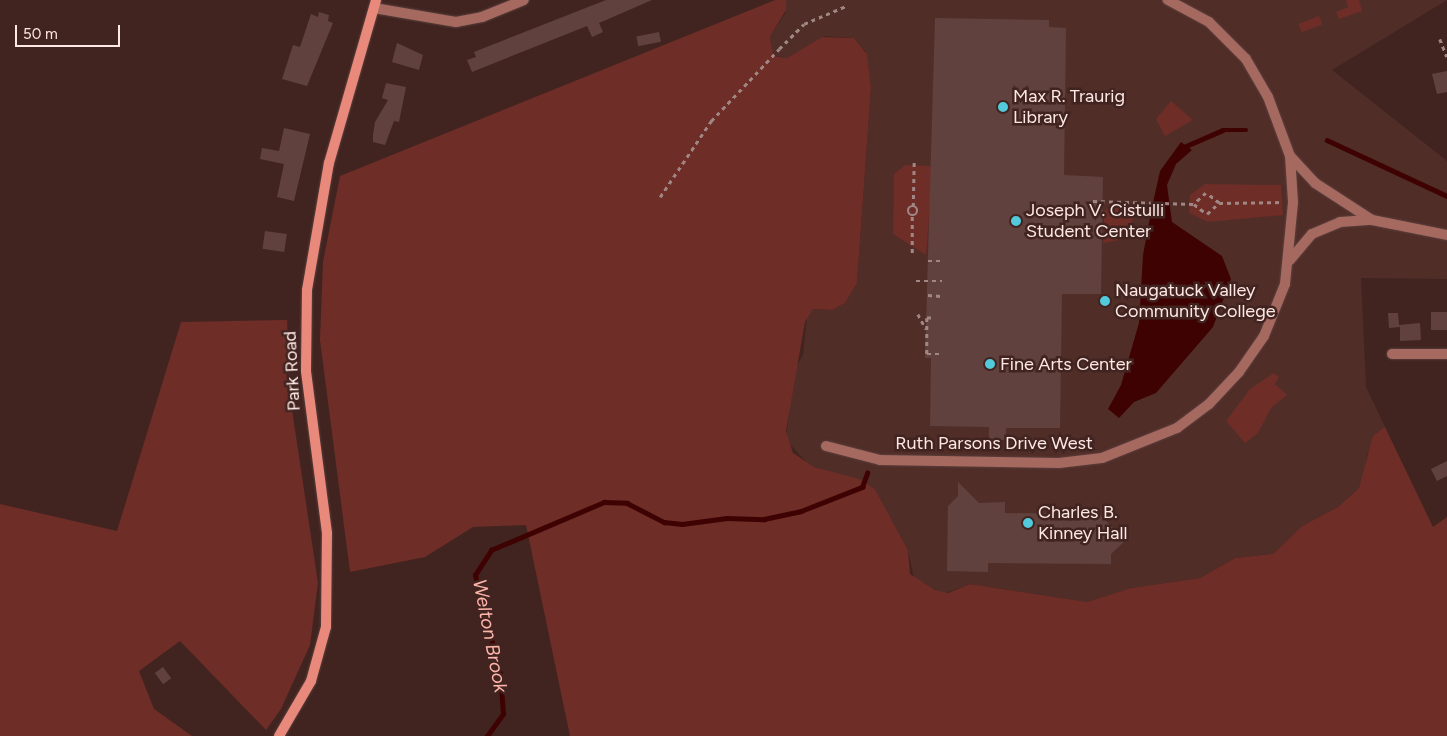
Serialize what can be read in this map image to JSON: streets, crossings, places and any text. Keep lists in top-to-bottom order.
{
  "streets": {
    "main road": ["Park Road"],
    "street": ["Ruth Parsons Drive West"]
  },
  "water": ["Welton Brook"],
  "places": [
    "Max R. Traurig Library",
    "Joseph V. Cistulli Student Center",
    "Naugatuck Valley Community College",
    "Fine Arts Center",
    "Charles B. Kinney Hall"
  ],
  "scale_bar": "50 m"
}
